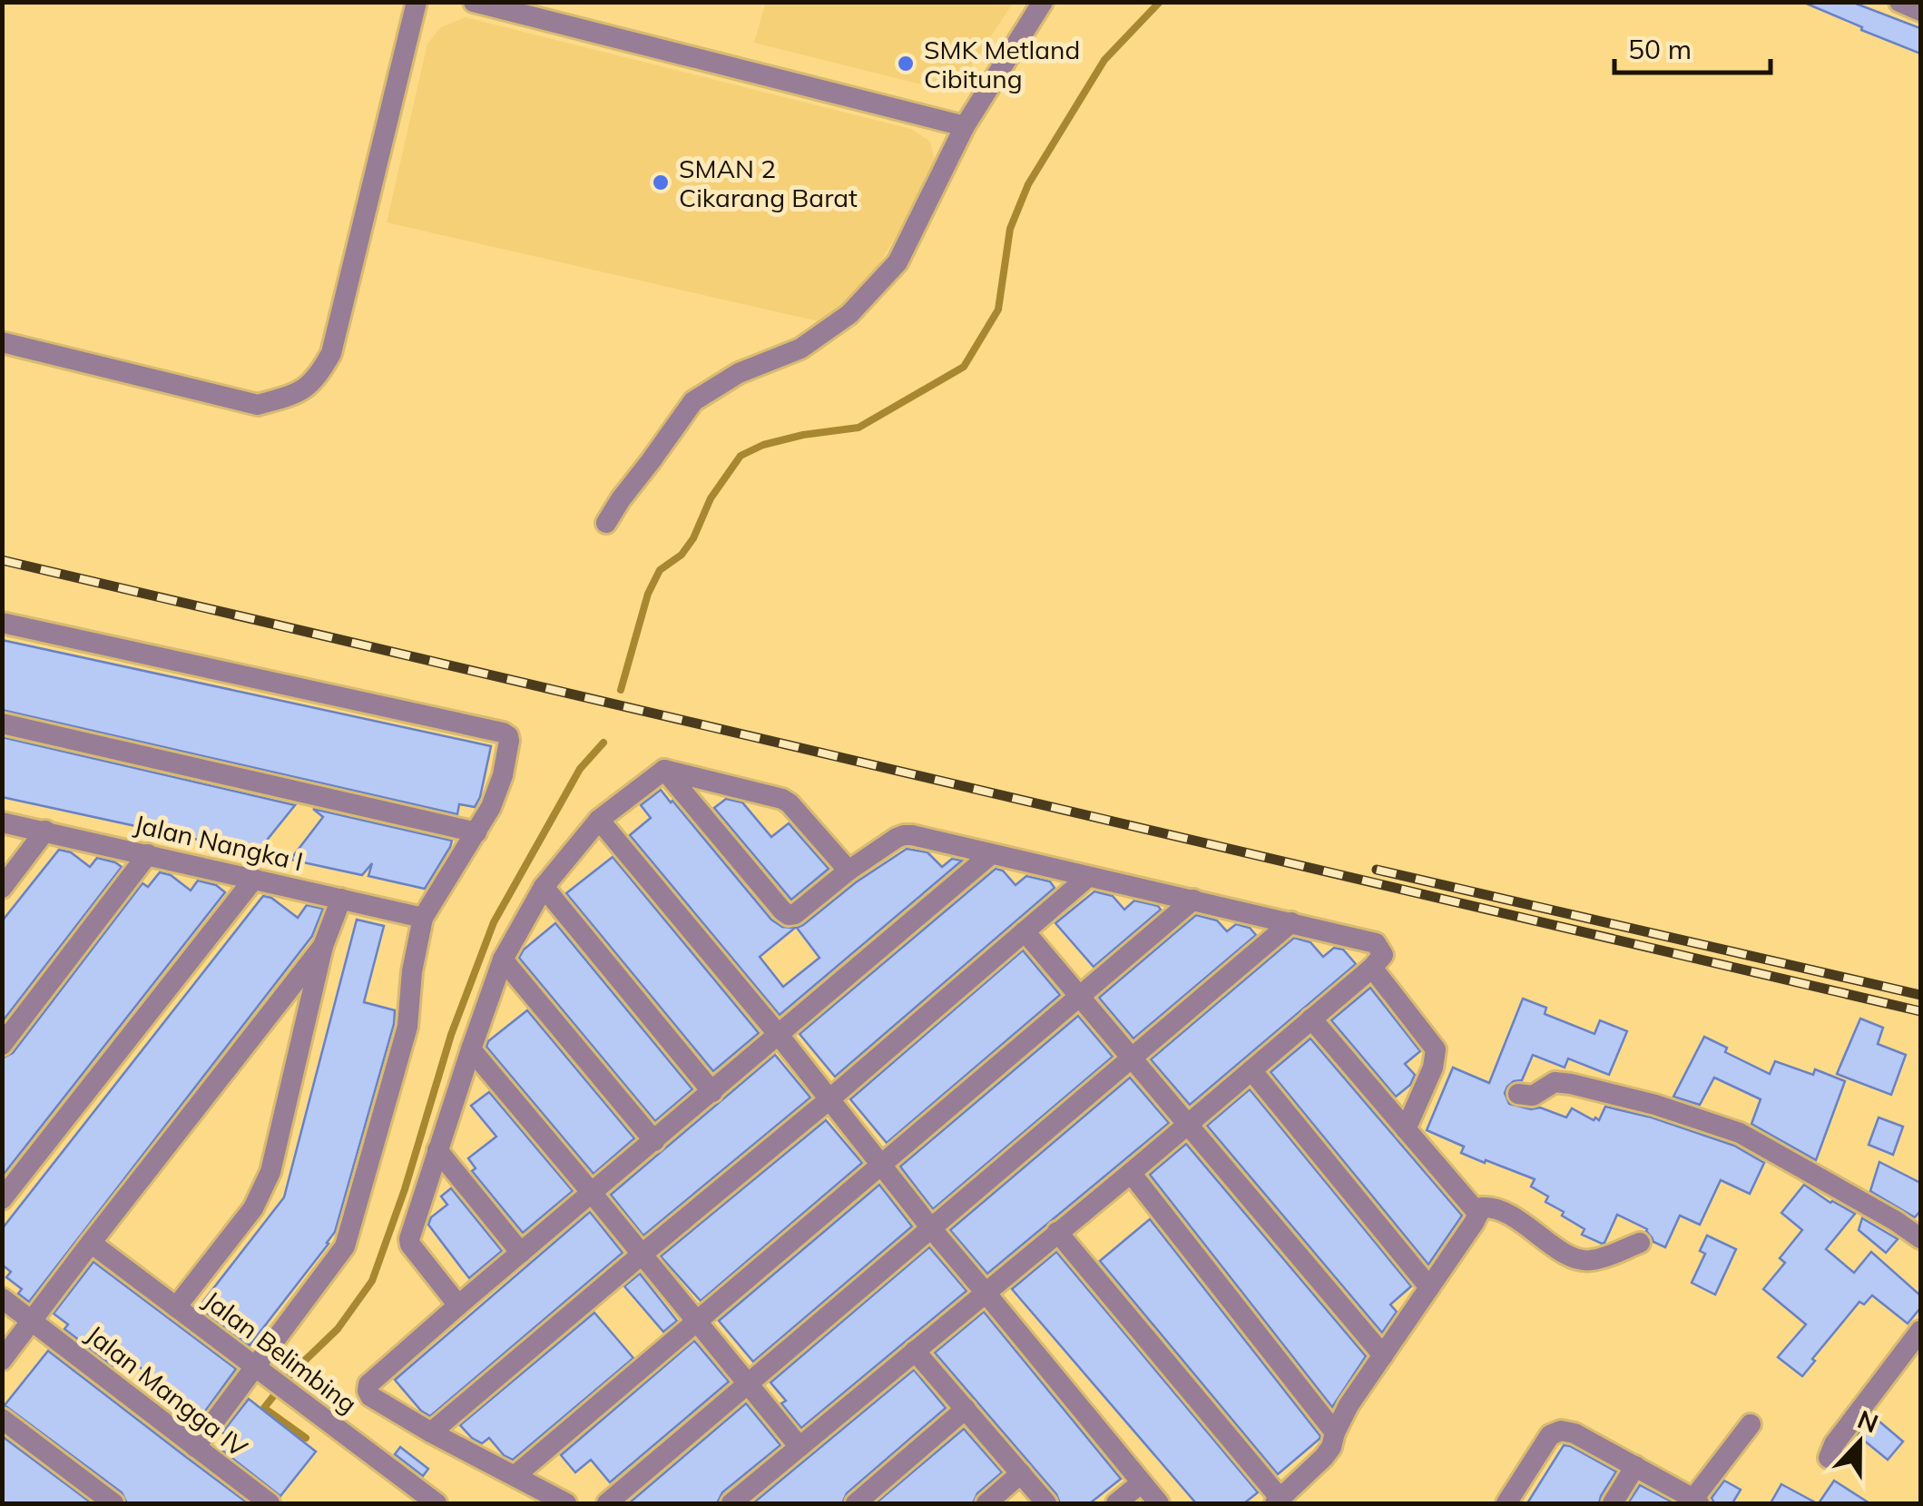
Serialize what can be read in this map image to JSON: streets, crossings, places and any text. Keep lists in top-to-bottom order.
{
  "streets": {
    "street": ["Jalan Nangka I", "Jalan Belimbing", "Jalan Mangga IV"]
  },
  "places": ["SMK Metland Cibitung", "SMAN 2 Cikarang Barat"],
  "scale_bar": "50 m",
  "north": "top"
}
